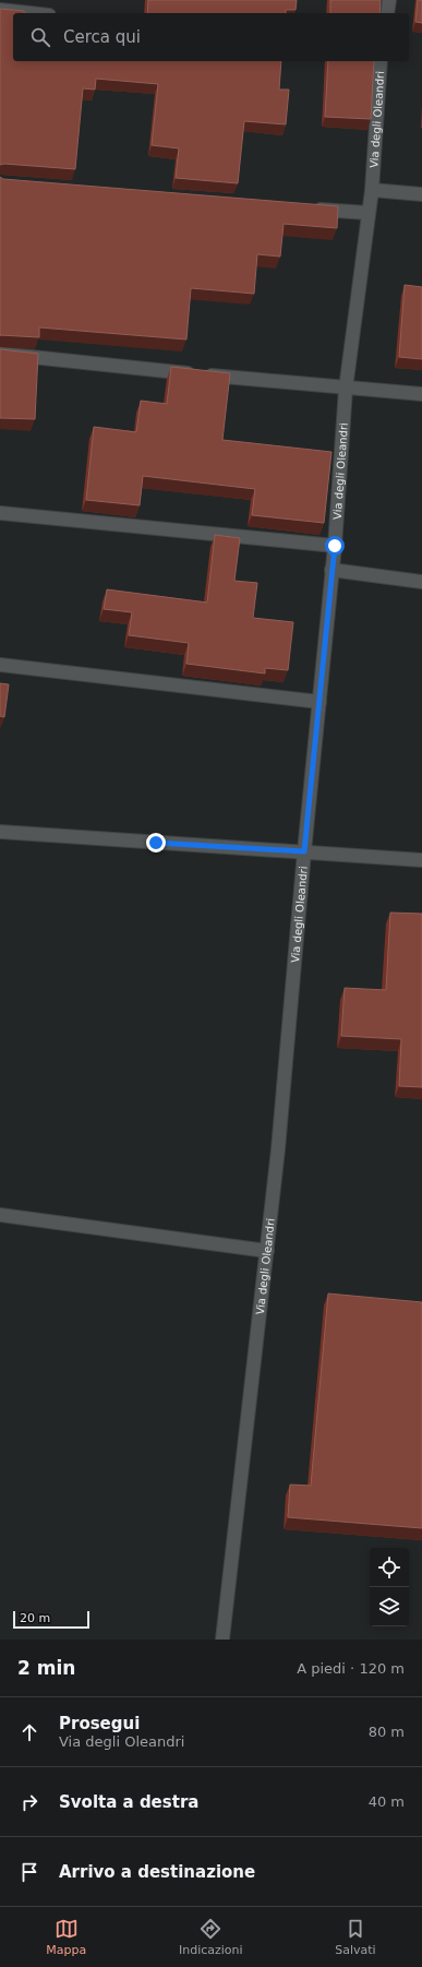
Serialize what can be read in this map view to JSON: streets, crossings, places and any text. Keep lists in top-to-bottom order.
{
  "streets": {
    "street": ["Via degli Oleandri"]
  },
  "scale_bar": "20 m",
  "page": {
    "search": "Cerca qui",
    "scale": "20 m",
    "heading": ["2 min", "A piedi · 120 m"],
    "list": [
      ["Prosegui", "Via degli Oleandri", "80 m"],
      ["Svolta a destra", "40 m"],
      "Arrivo a destinazione"
    ],
    "nav": ["Mappa", "Indicazioni", "Salvati"]
  }
}
